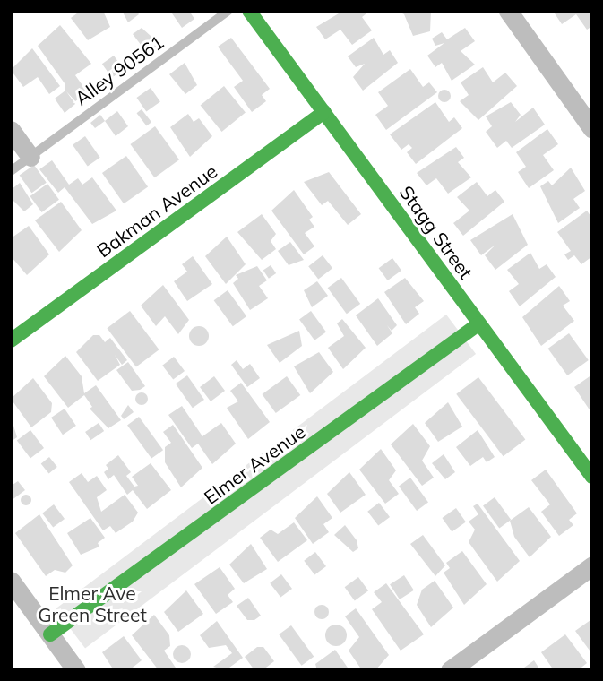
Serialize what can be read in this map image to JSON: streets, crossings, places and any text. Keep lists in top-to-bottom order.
{
  "streets": {
    "street": ["Bakman Avenue", "Stagg Street", "Elmer Avenue"],
    "lane": ["Alley 90561"]
  },
  "crossings": [
    ["Bakman Avenue", "Stagg Street"],
    ["Stagg Street", "Elmer Avenue"]
  ],
  "parks": ["Elmer Ave Green Street"]
}
